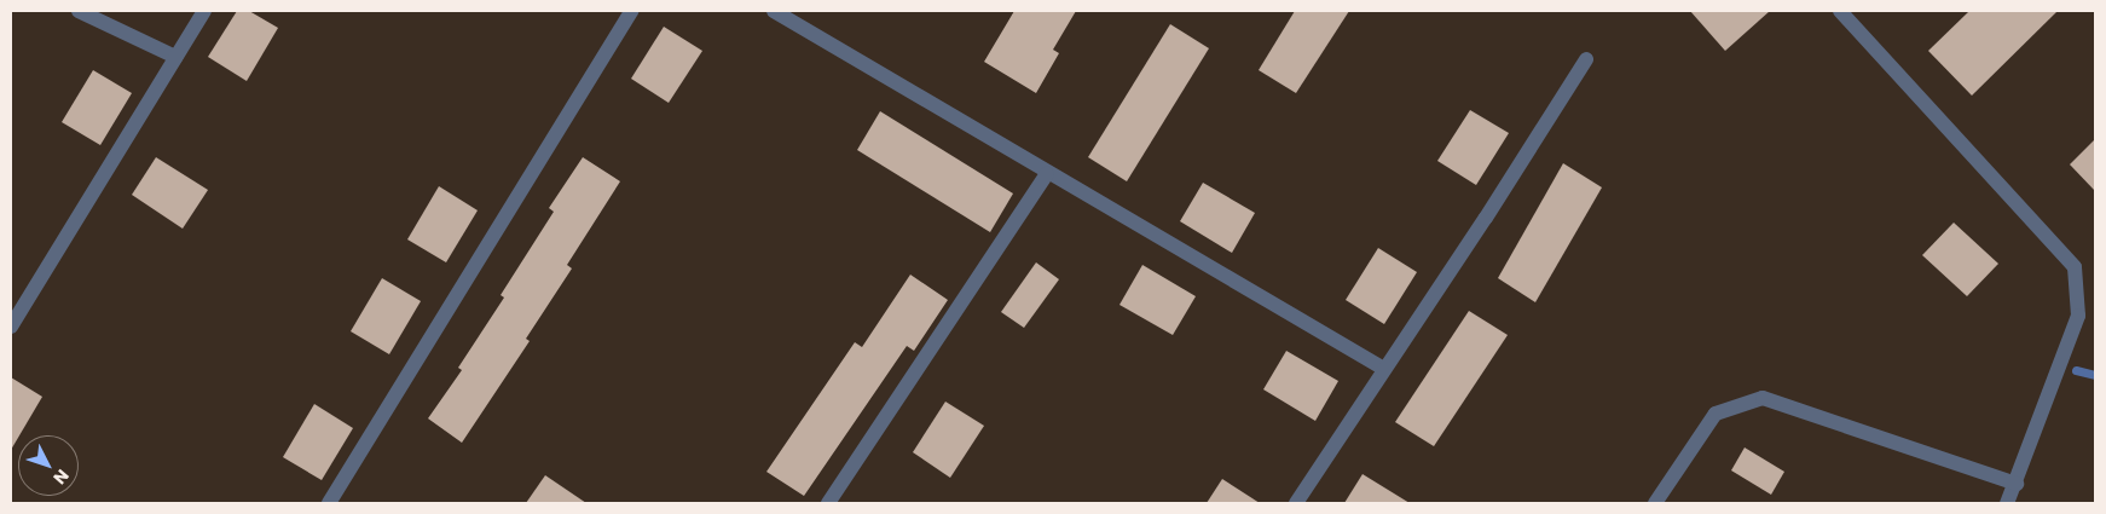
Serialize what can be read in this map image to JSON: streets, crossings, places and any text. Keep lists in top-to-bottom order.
{
  "north": "bottom right"
}
